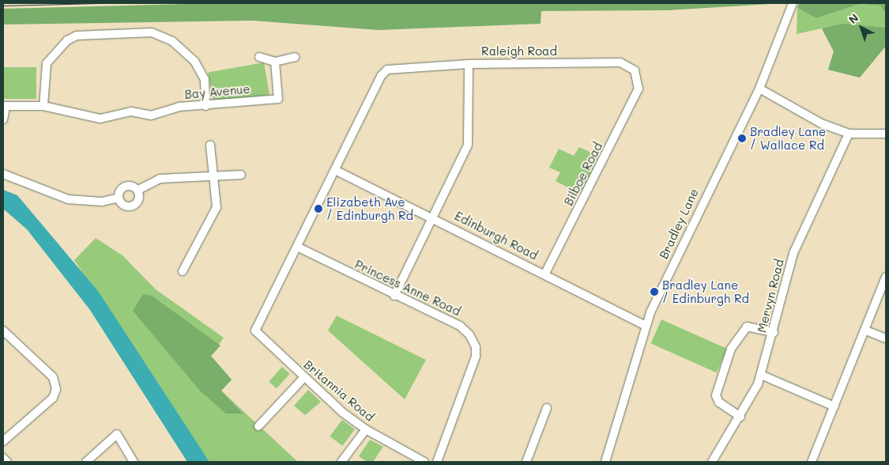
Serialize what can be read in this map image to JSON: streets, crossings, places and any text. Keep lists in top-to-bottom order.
{
  "streets": {
    "street": [
      "Raleigh Road",
      "Bay Avenue",
      "Bilboe Road",
      "Bradley Lane",
      "Edinburgh Road",
      "Princess Anne Road",
      "Mervyn Road",
      "Britannia Road"
    ]
  },
  "crossings": [
    ["Raleigh Road", "Bilboe Road"],
    ["Raleigh Road", "Edinburgh Road"],
    ["Bilboe Road", "Edinburgh Road"],
    ["Bradley Lane", "Edinburgh Road"],
    ["Princess Anne Road", "Britannia Road"]
  ],
  "places": ["Bradley Lane / Wallace Rd", "Elizabeth Ave / Edinburgh Rd", "Bradley Lane / Edinburgh Rd"],
  "north": "top left"
}
